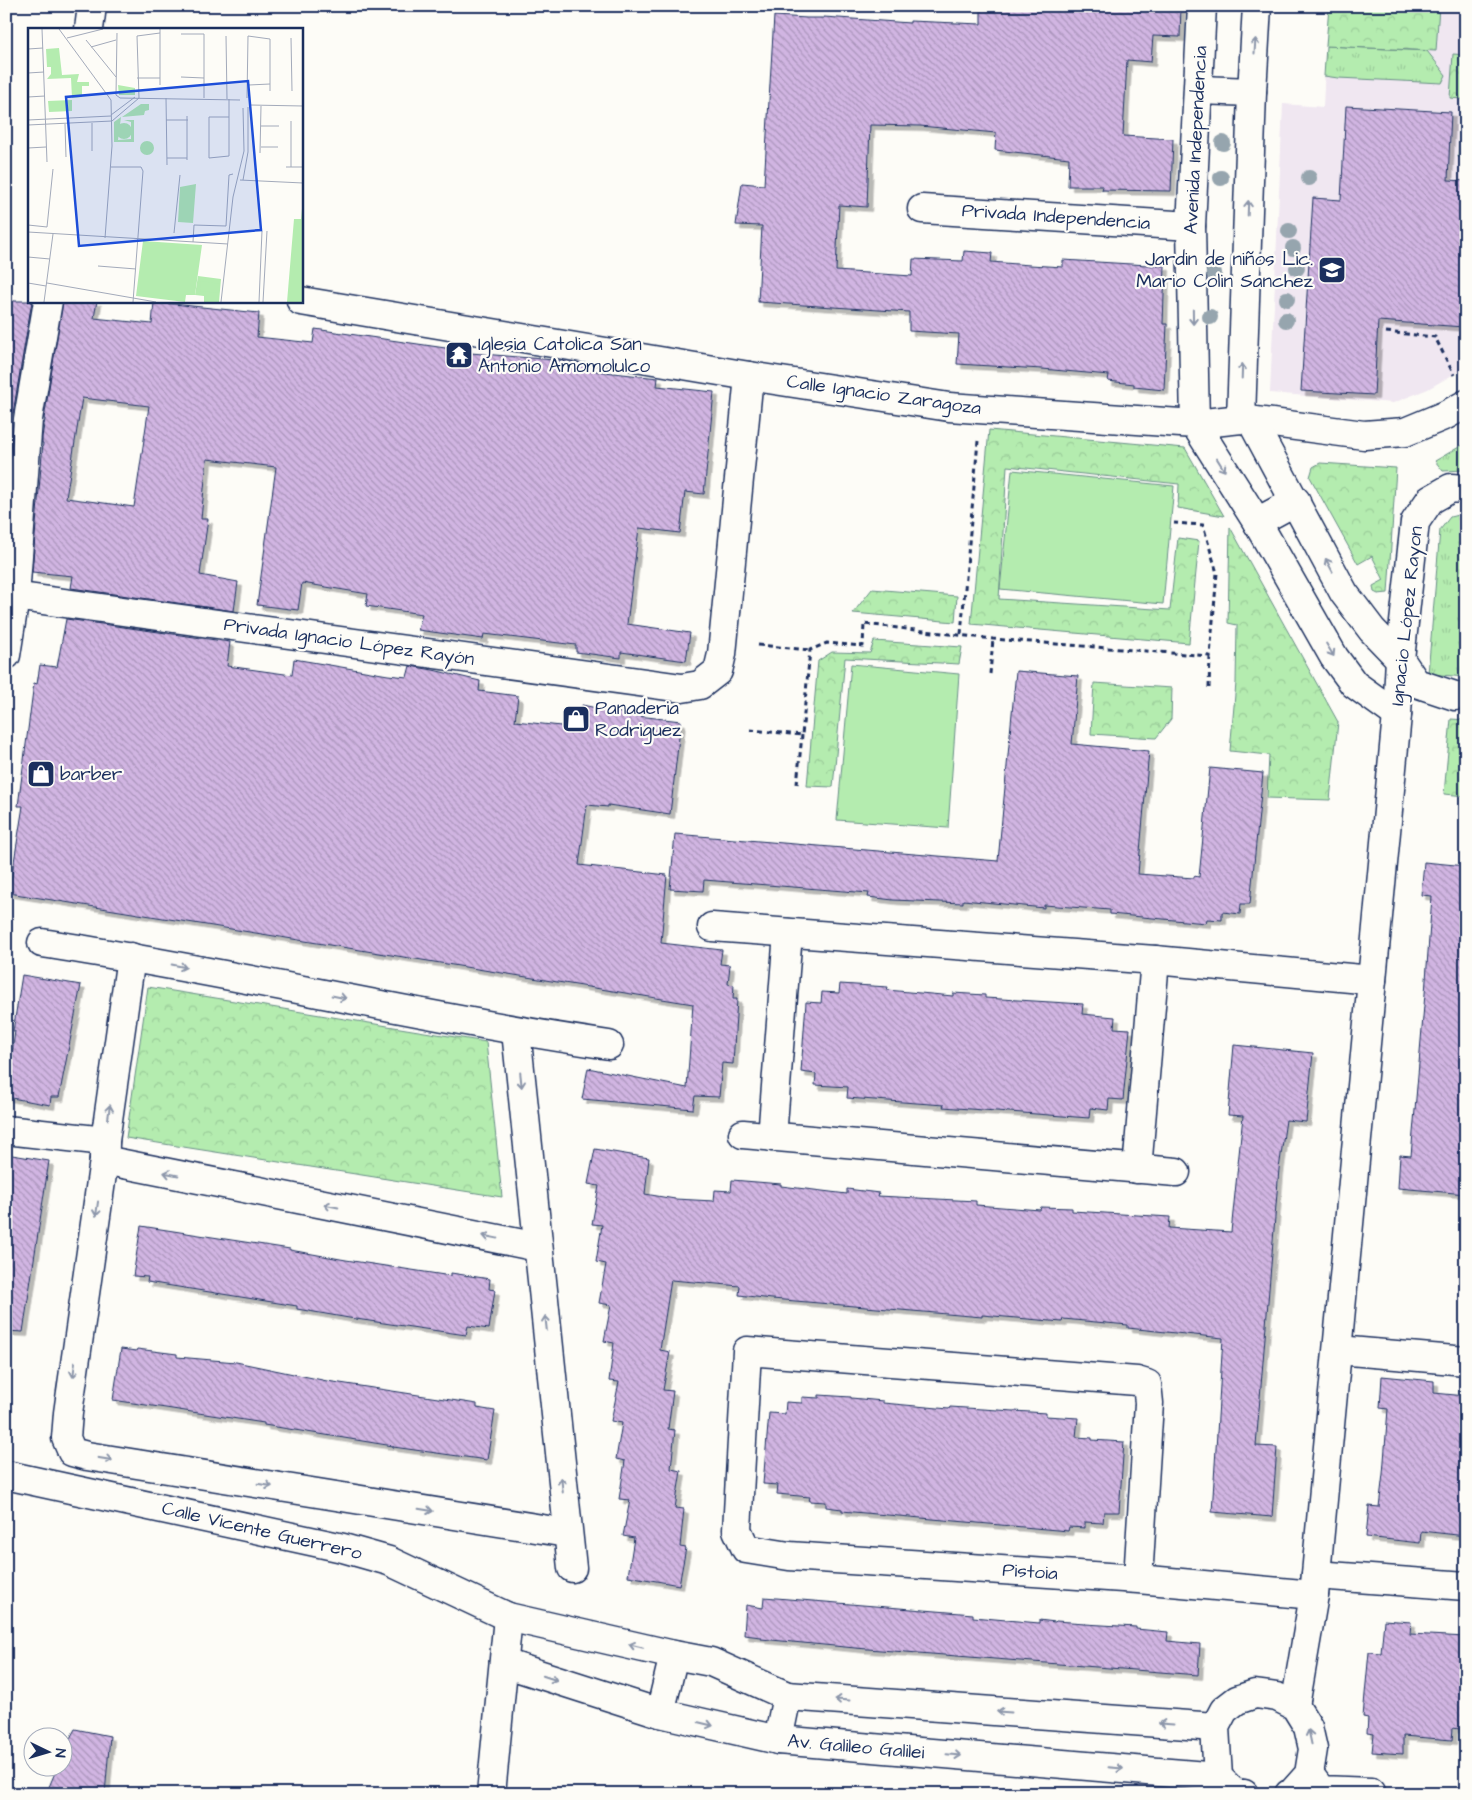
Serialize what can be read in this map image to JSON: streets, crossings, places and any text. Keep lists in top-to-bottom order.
{
  "streets": {
    "street": [
      "Avenida Independencia",
      "Privada Independencia",
      "Calle Ignacio Zaragoza",
      "Ignacio López Rayon",
      "Privada Ignacio López Rayón",
      "Calle Vicente Guerrero",
      "Pistoia",
      "Av. Galileo Galilei"
    ]
  },
  "crossings": [
    ["Avenida Independencia", "Privada Independencia"],
    ["Avenida Independencia", "Calle Ignacio Zaragoza"],
    ["Calle Ignacio Zaragoza", "Privada Ignacio López Rayón"],
    ["Ignacio López Rayon", "Pistoia"]
  ],
  "one_way": ["Calle Vicente Guerrero", "Av. Galileo Galilei"],
  "places": {
    "school or university": ["Jardin de niños Lic. Mario Colin Sanchez"],
    "temple": ["Iglesia Catolica San Antonio Amomolulco"],
    "shop": ["Panaderia Rodriguez", "barber"]
  },
  "north": "right"
}
